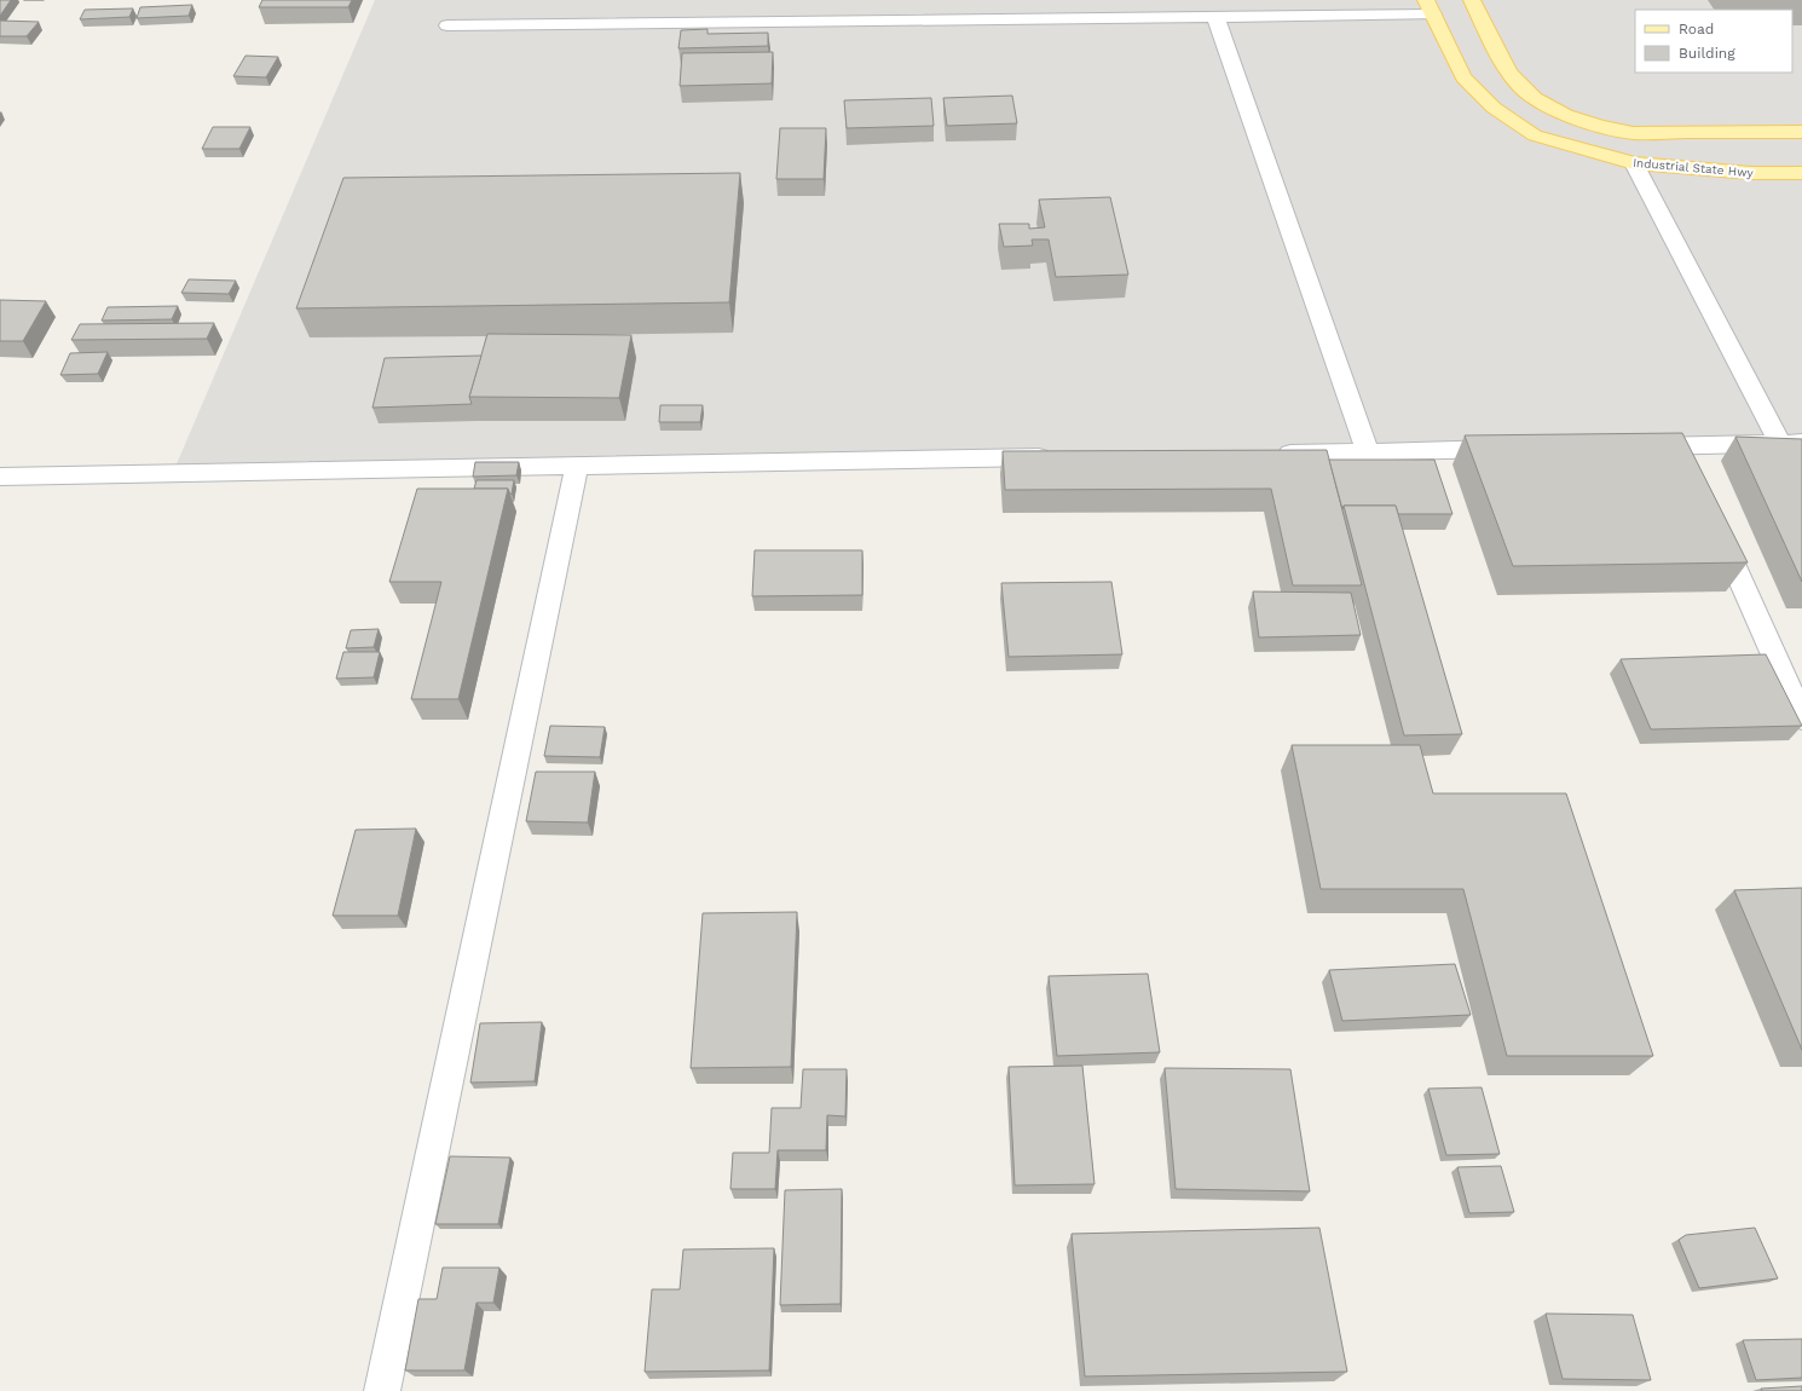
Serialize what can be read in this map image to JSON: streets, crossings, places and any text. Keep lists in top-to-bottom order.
{
  "streets": {
    "main road": ["Industrial State Hwy"]
  },
  "legend": ["Road", "Building"]
}
